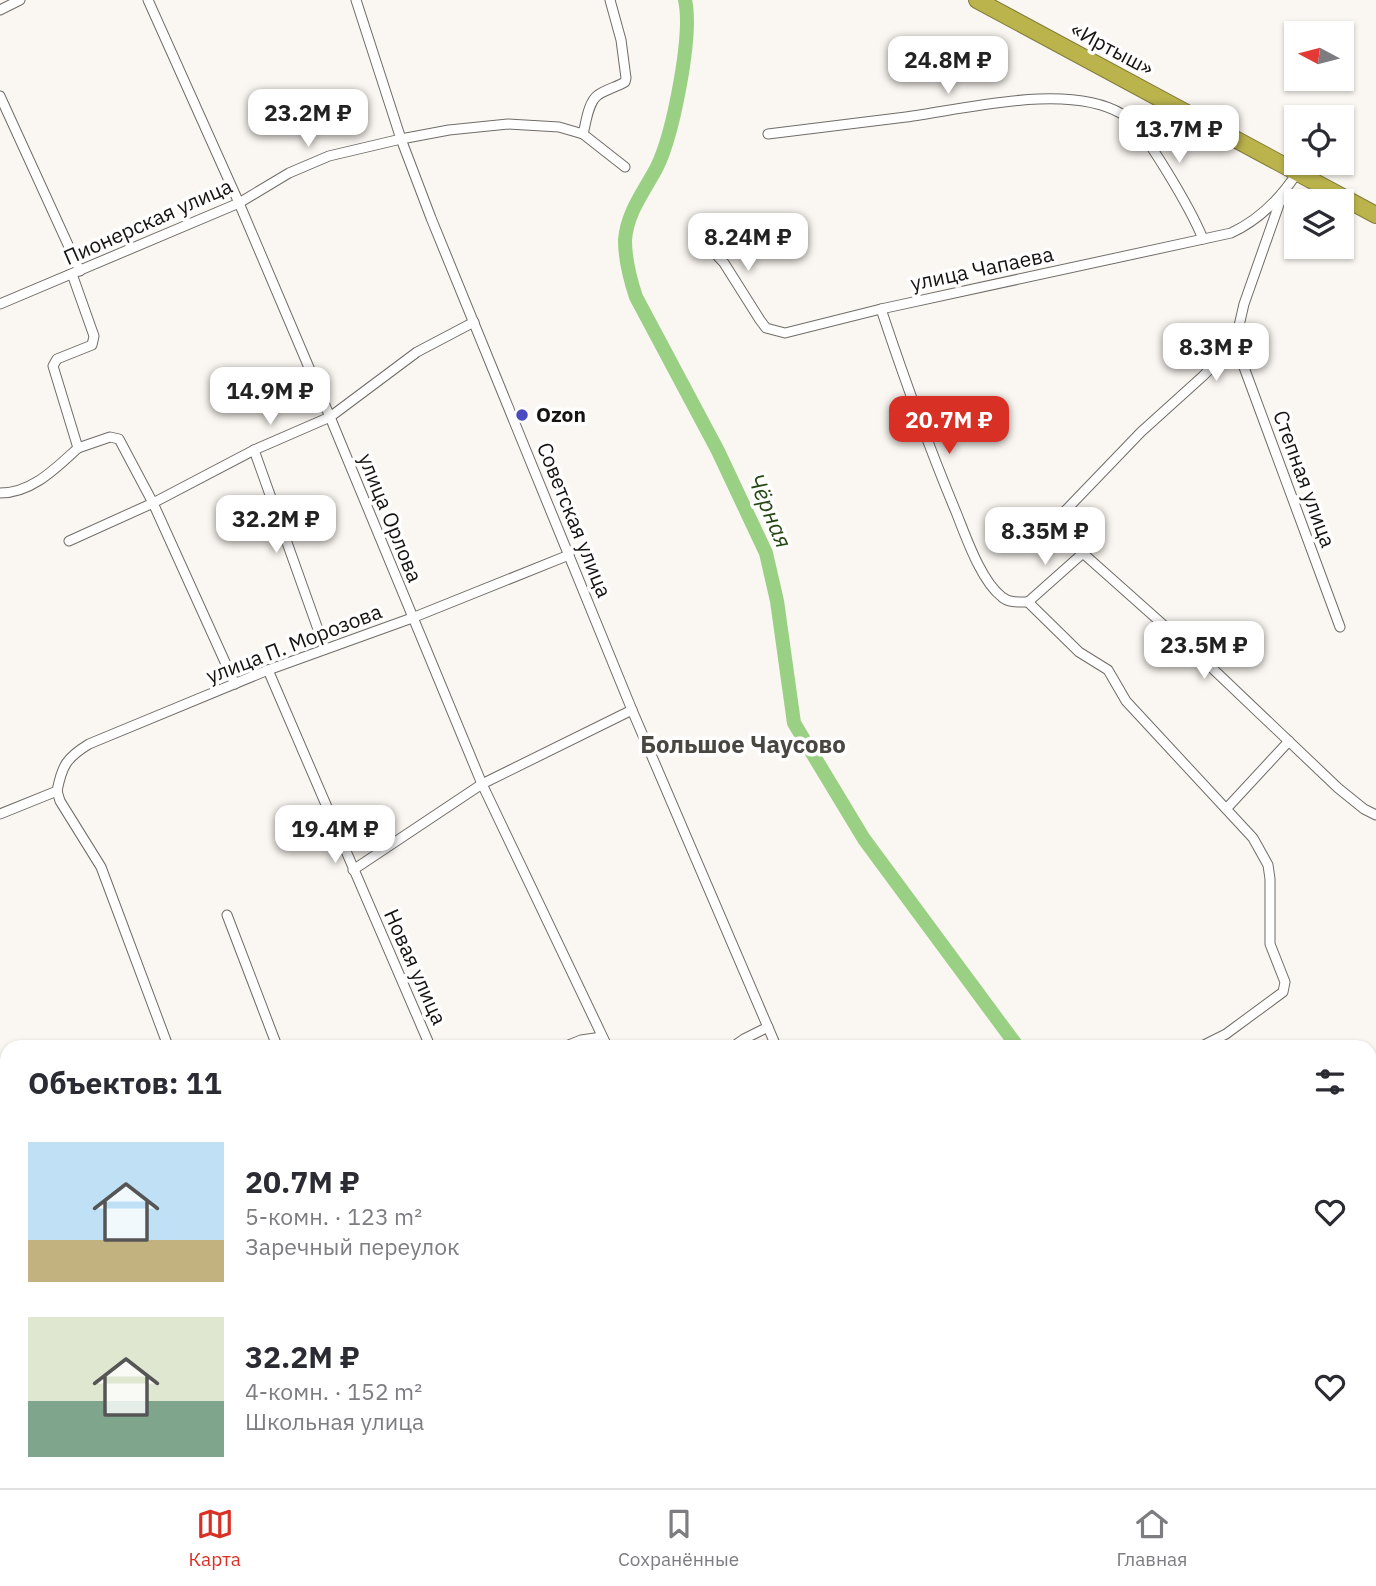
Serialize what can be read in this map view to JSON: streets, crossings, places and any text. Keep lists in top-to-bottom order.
{
  "streets": {
    "highway": ["«Иртыш»"],
    "street": [
      "Пионерская улица",
      "улица Чапаева",
      "Степная улица",
      "улица Орлова",
      "Советская улица",
      "улица П. Морозова",
      "Новая улица"
    ]
  },
  "crossings": [
    ["Пионерская улица", "улица Орлова"],
    ["Пионерская улица", "Советская улица"],
    ["улица Орлова", "улица П. Морозова"],
    ["Советская улица", "улица П. Морозова"],
    ["улица П. Морозова", "Новая улица"]
  ],
  "districts": ["Большое Чаусово"],
  "water": ["Чёрная"],
  "places": ["Ozon"],
  "north": "left",
  "page": {
    "price": [
      "24.8M ₽",
      "23.2M ₽",
      "13.7M ₽",
      "8.24M ₽",
      "8.3M ₽",
      "14.9M ₽",
      "20.7M ₽",
      "32.2M ₽",
      "8.35M ₽",
      "23.5M ₽",
      "19.4M ₽"
    ],
    "heading": "Объектов: 11",
    "list": [
      {
        "name": "20.7M ₽",
        "note": "5-комн. · 123 m² · Заречный переулок"
      },
      {
        "name": "32.2M ₽",
        "note": "4-комн. · 152 m² · Школьная улица"
      }
    ],
    "tabs": ["Карта", "Сохранённые", "Главная"]
  }
}
